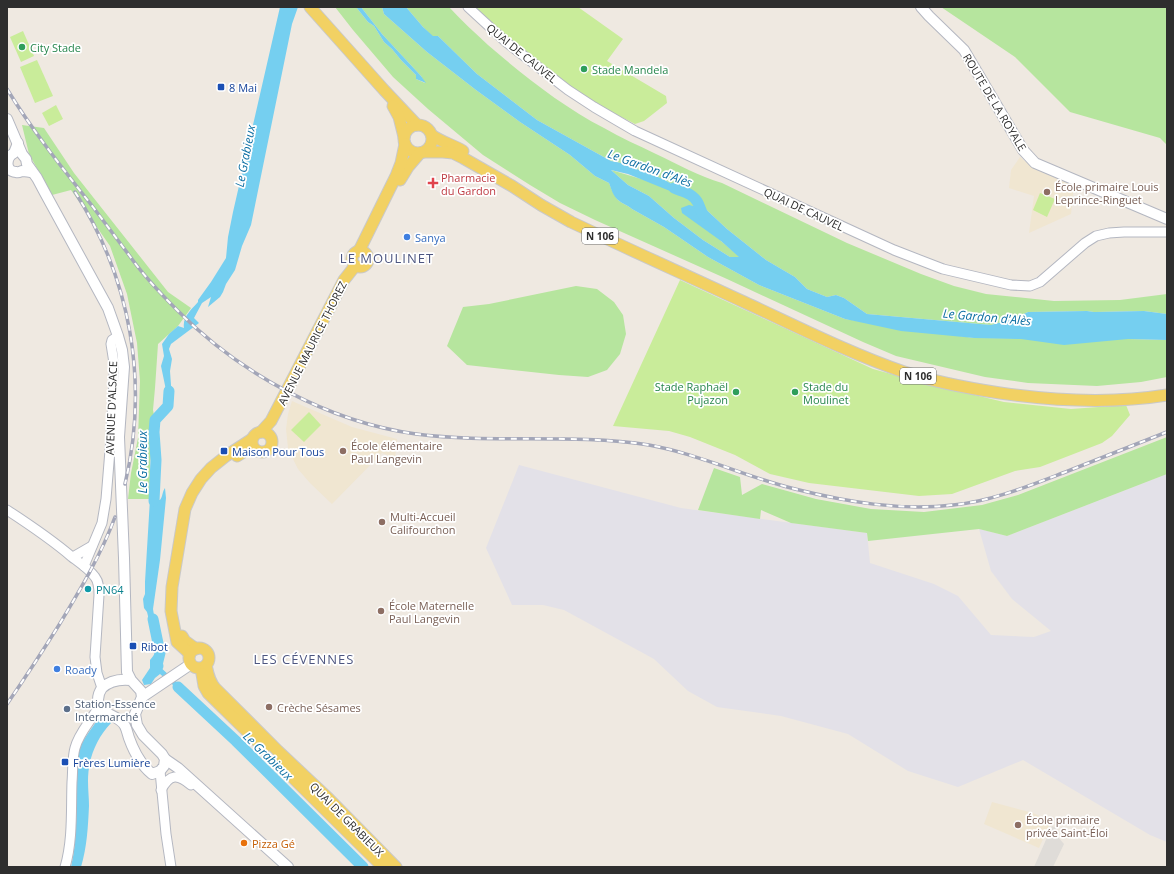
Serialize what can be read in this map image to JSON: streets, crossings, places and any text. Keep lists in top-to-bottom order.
{
  "streets": {
    "main road": [
      "ROUTE DE LA ROYALE",
      "N 106",
      "AVENUE MAURICE THOREZ",
      "QUAI DE GRABIEUX"
    ],
    "street": ["QUAI DE CAUVEL", "AVENUE D'ALSACE"]
  },
  "crossings": [
    ["AVENUE MAURICE THOREZ", "QUAI DE GRABIEUX"]
  ],
  "districts": ["LE MOULINET", "LES CÉVENNES"],
  "water": ["Le Grabieux", "Le Gardon d'Alès"],
  "places": {
    "other": [
      "City Stade",
      "Stade Mandela",
      "École primaire Louis Leprince-Ringuet",
      "Sanya",
      "Stade Raphaël Pujazon",
      "Stade du Moulinet",
      "École élémentaire Paul Langevin",
      "Multi-Accueil Califourchon",
      "PN64",
      "École Maternelle Paul Langevin",
      "Roady",
      "Crèche Sésames",
      "Station-Essence Intermarché",
      "École primaire privée Saint-Éloi",
      "Pizza Gé"
    ],
    "transit": [
      "8 Mai",
      "Maison Pour Tous",
      "Ribot",
      "Frères Lumière"
    ],
    "health": ["Pharmacie du Gardon"]
  }
}
